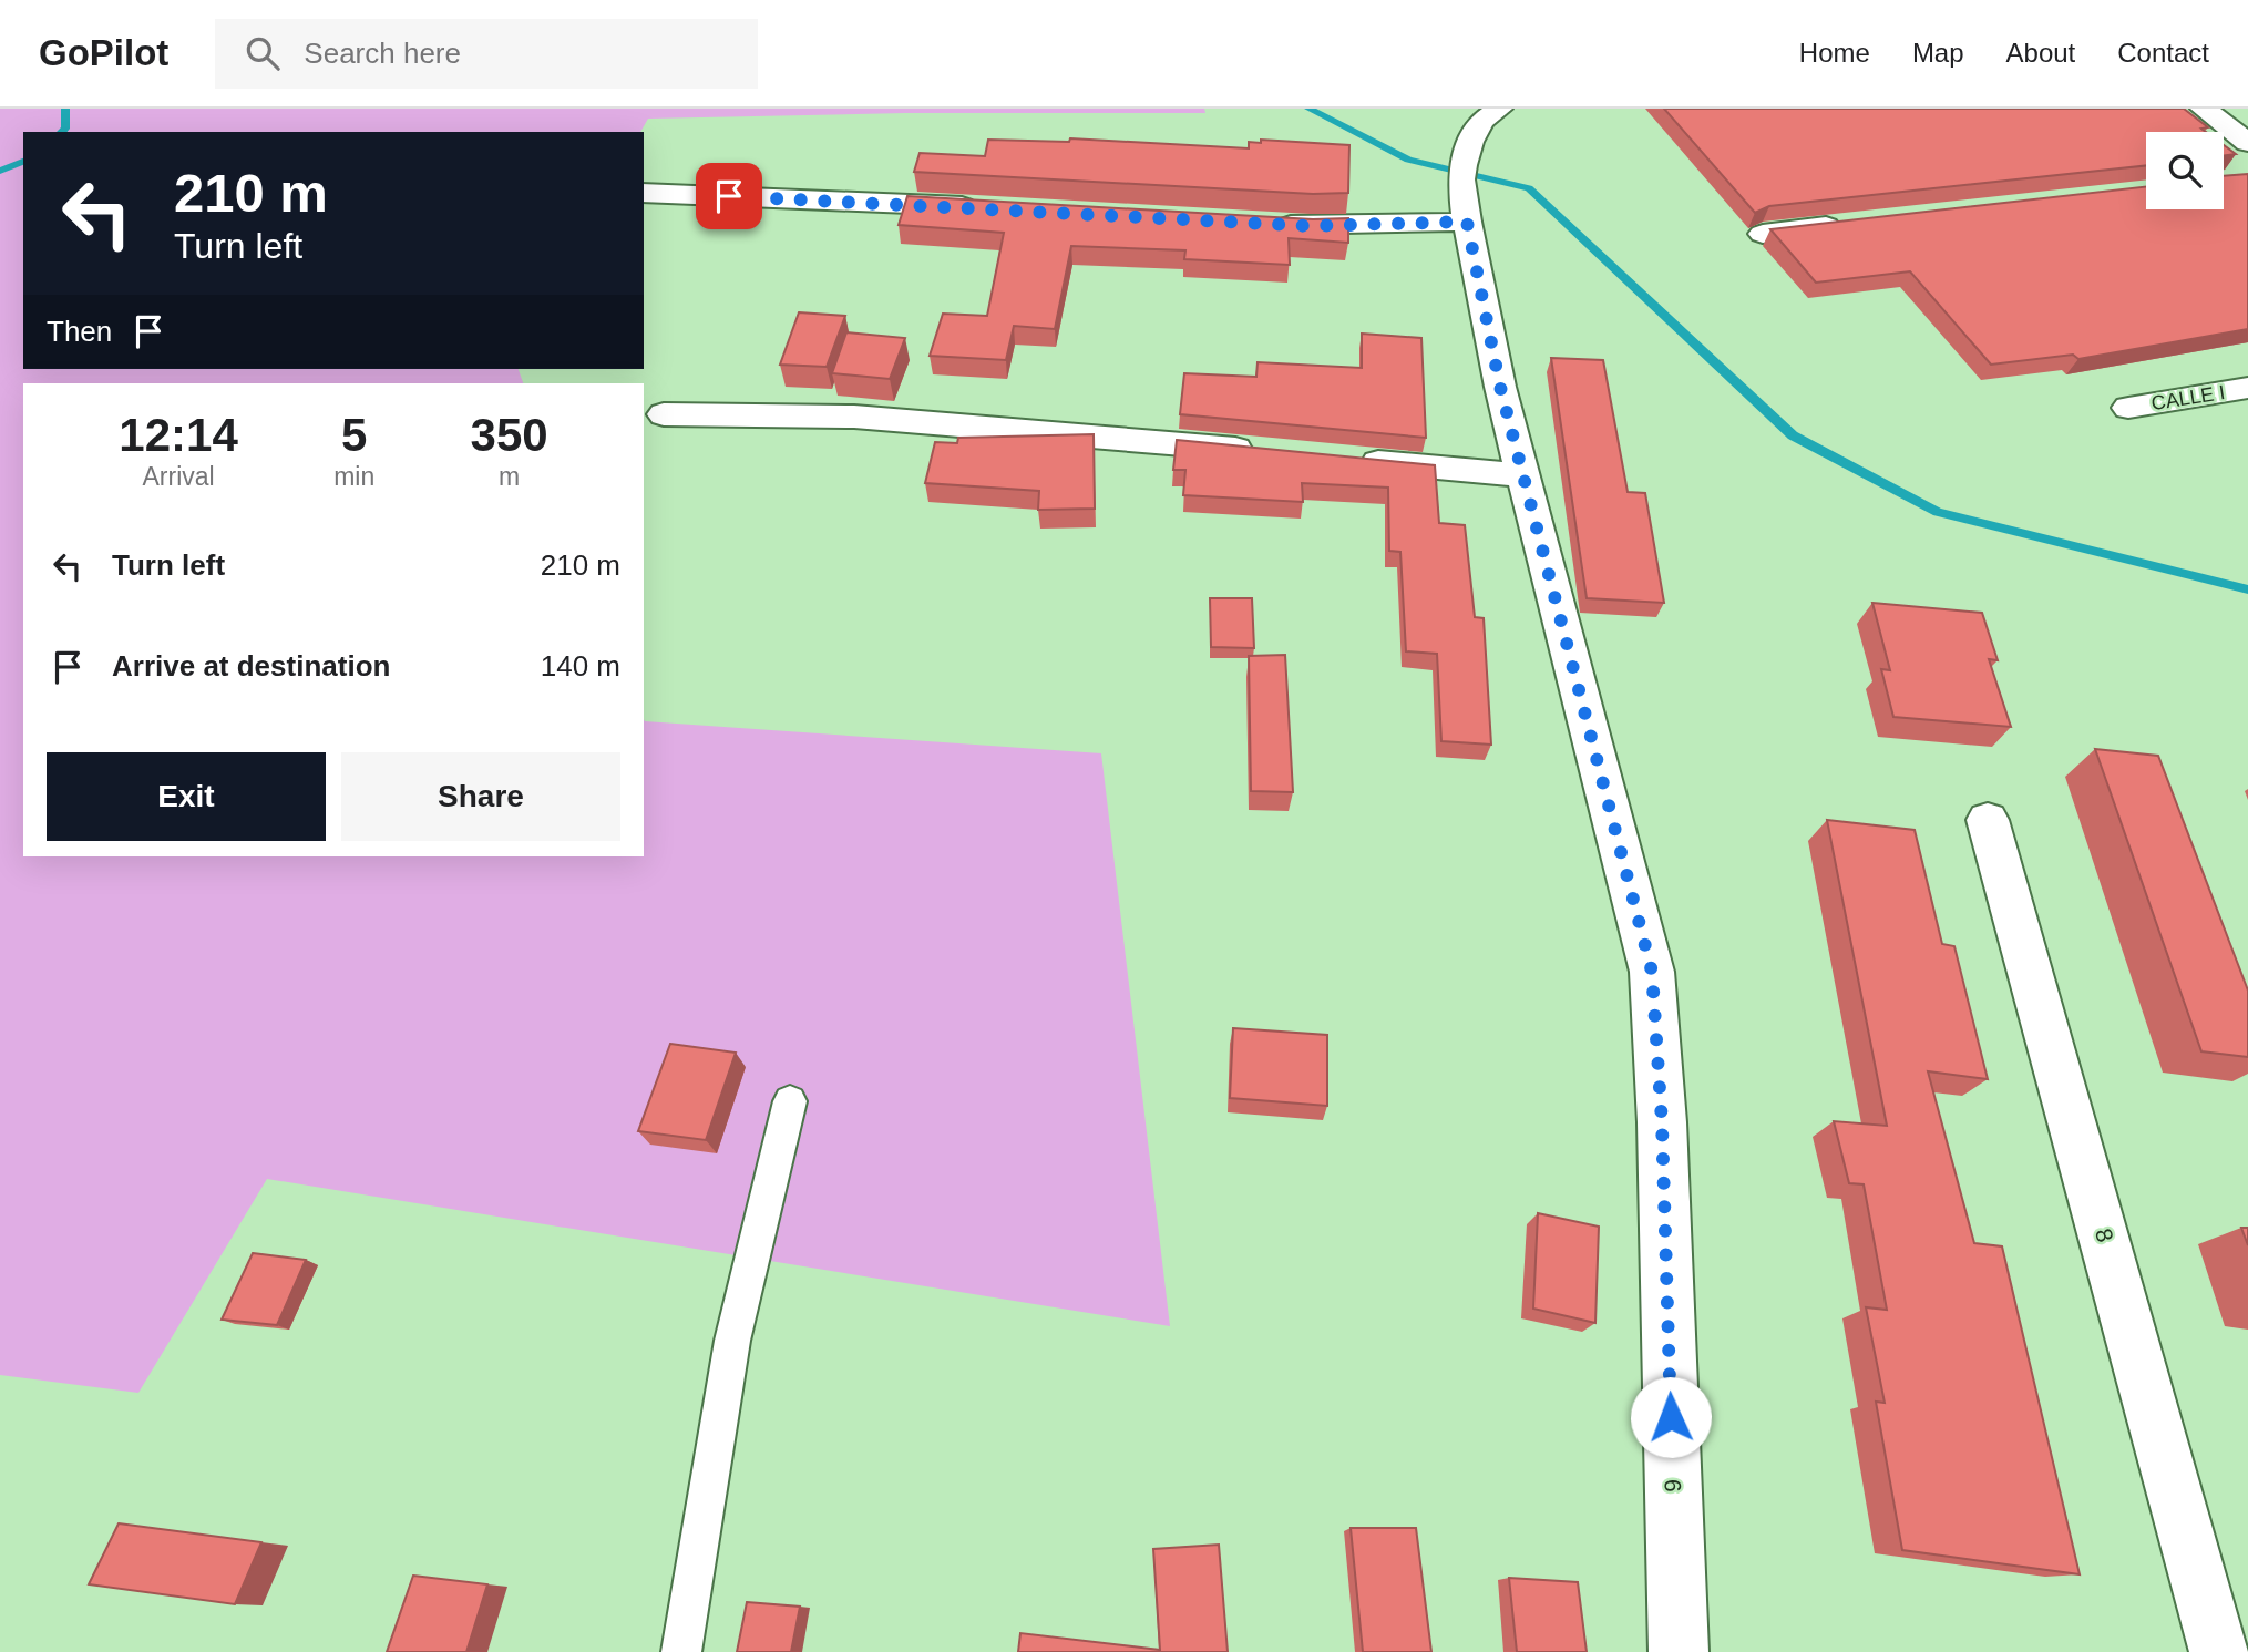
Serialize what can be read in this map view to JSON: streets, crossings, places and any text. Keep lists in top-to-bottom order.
{
  "streets": {
    "street": ["CALLE I", "8", "9"]
  },
  "page": {
    "header": "GoPilot",
    "search": "Search here",
    "nav": [
      "Home",
      "Map",
      "About",
      "Contact"
    ],
    "turn": ["210 m", "Turn left"],
    "then": "Then",
    "eta": [
      "12:14",
      "Arrival",
      "5",
      "min",
      "350",
      "m"
    ],
    "list": [
      {
        "name": "Turn left",
        "value": "210 m"
      },
      {
        "name": "Arrive at destination",
        "value": "140 m"
      }
    ],
    "buttons": ["Exit", "Share"]
  }
}
